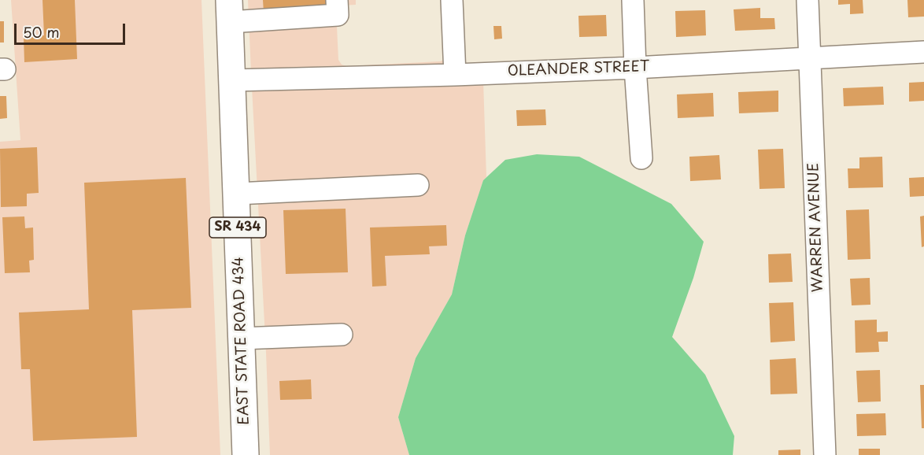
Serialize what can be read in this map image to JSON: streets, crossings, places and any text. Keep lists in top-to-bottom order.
{
  "streets": {
    "main road": ["SR 434", "EAST STATE ROAD 434"],
    "street": ["OLEANDER STREET", "WARREN AVENUE"]
  },
  "crossings": [
    ["OLEANDER STREET", "WARREN AVENUE"],
    ["OLEANDER STREET", "EAST STATE ROAD 434"]
  ],
  "scale_bar": "50 m"
}
